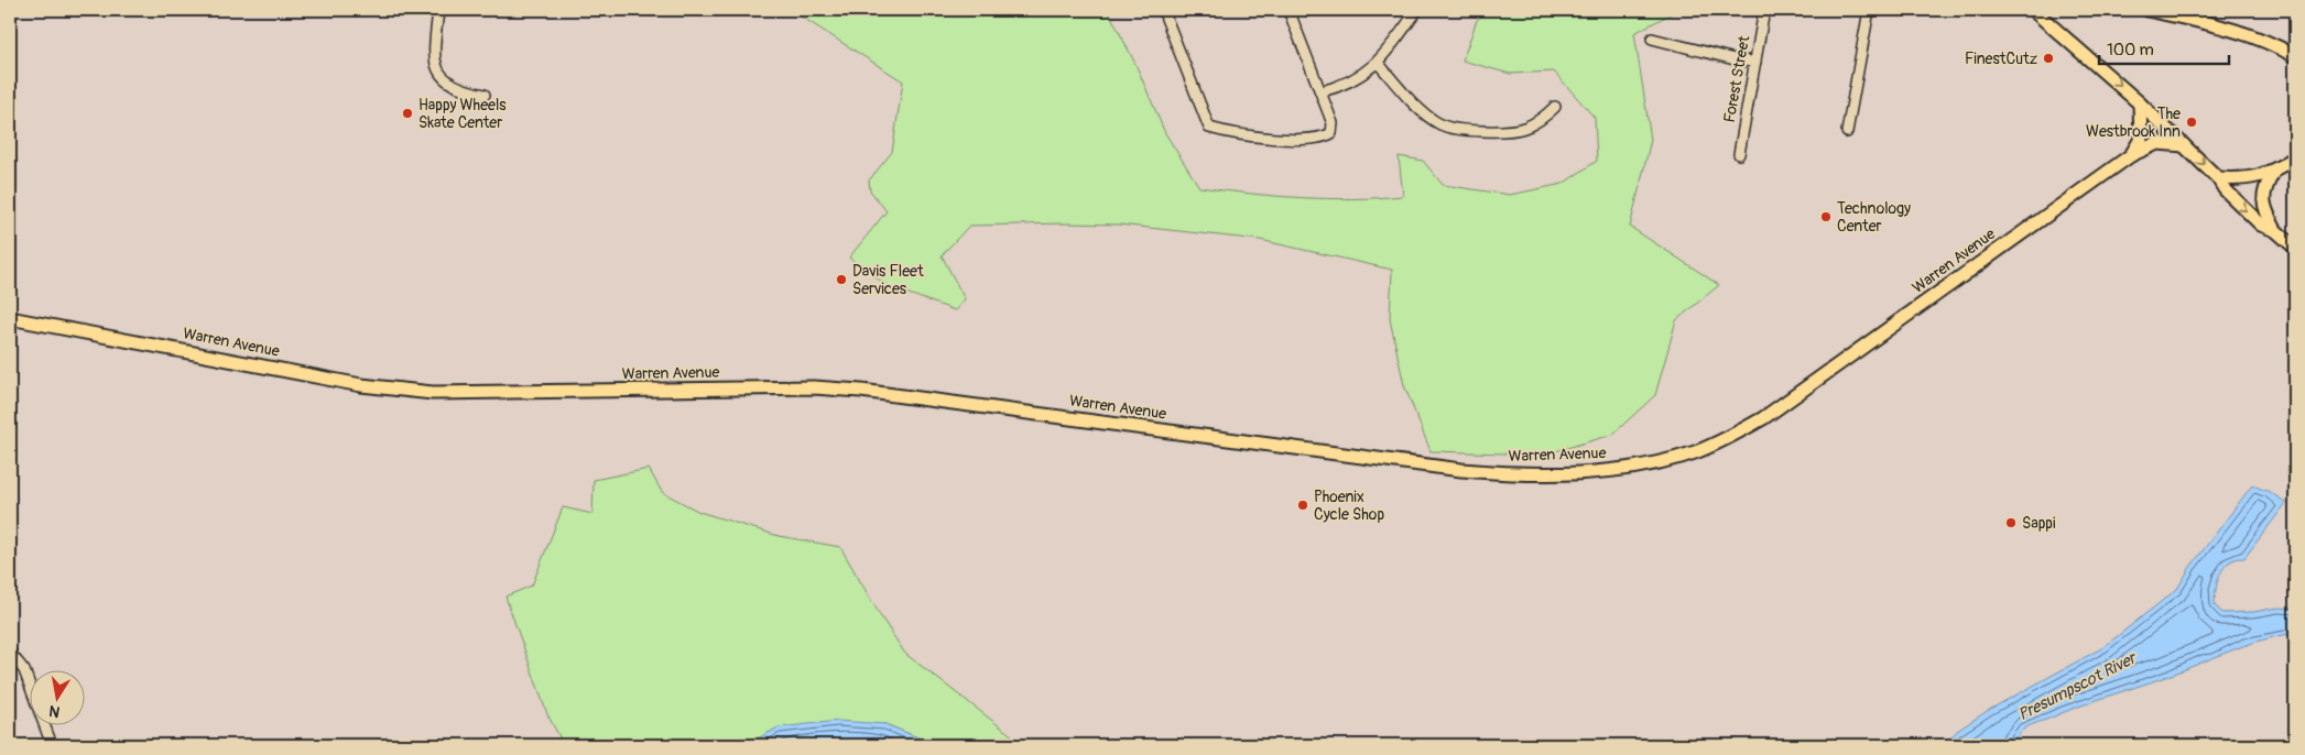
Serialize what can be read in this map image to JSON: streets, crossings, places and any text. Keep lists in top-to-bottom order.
{
  "streets": {
    "main road": ["Warren Avenue"],
    "street": ["Forest Street"]
  },
  "water": ["Presumpscot River"],
  "places": [
    "FinestCutz",
    "Happy Wheels Skate Center",
    "The Westbrook Inn",
    "Technology Center",
    "Davis Fleet Services",
    "Phoenix Cycle Shop",
    "Sappi"
  ],
  "scale_bar": "100 m",
  "north": "bottom"
}
